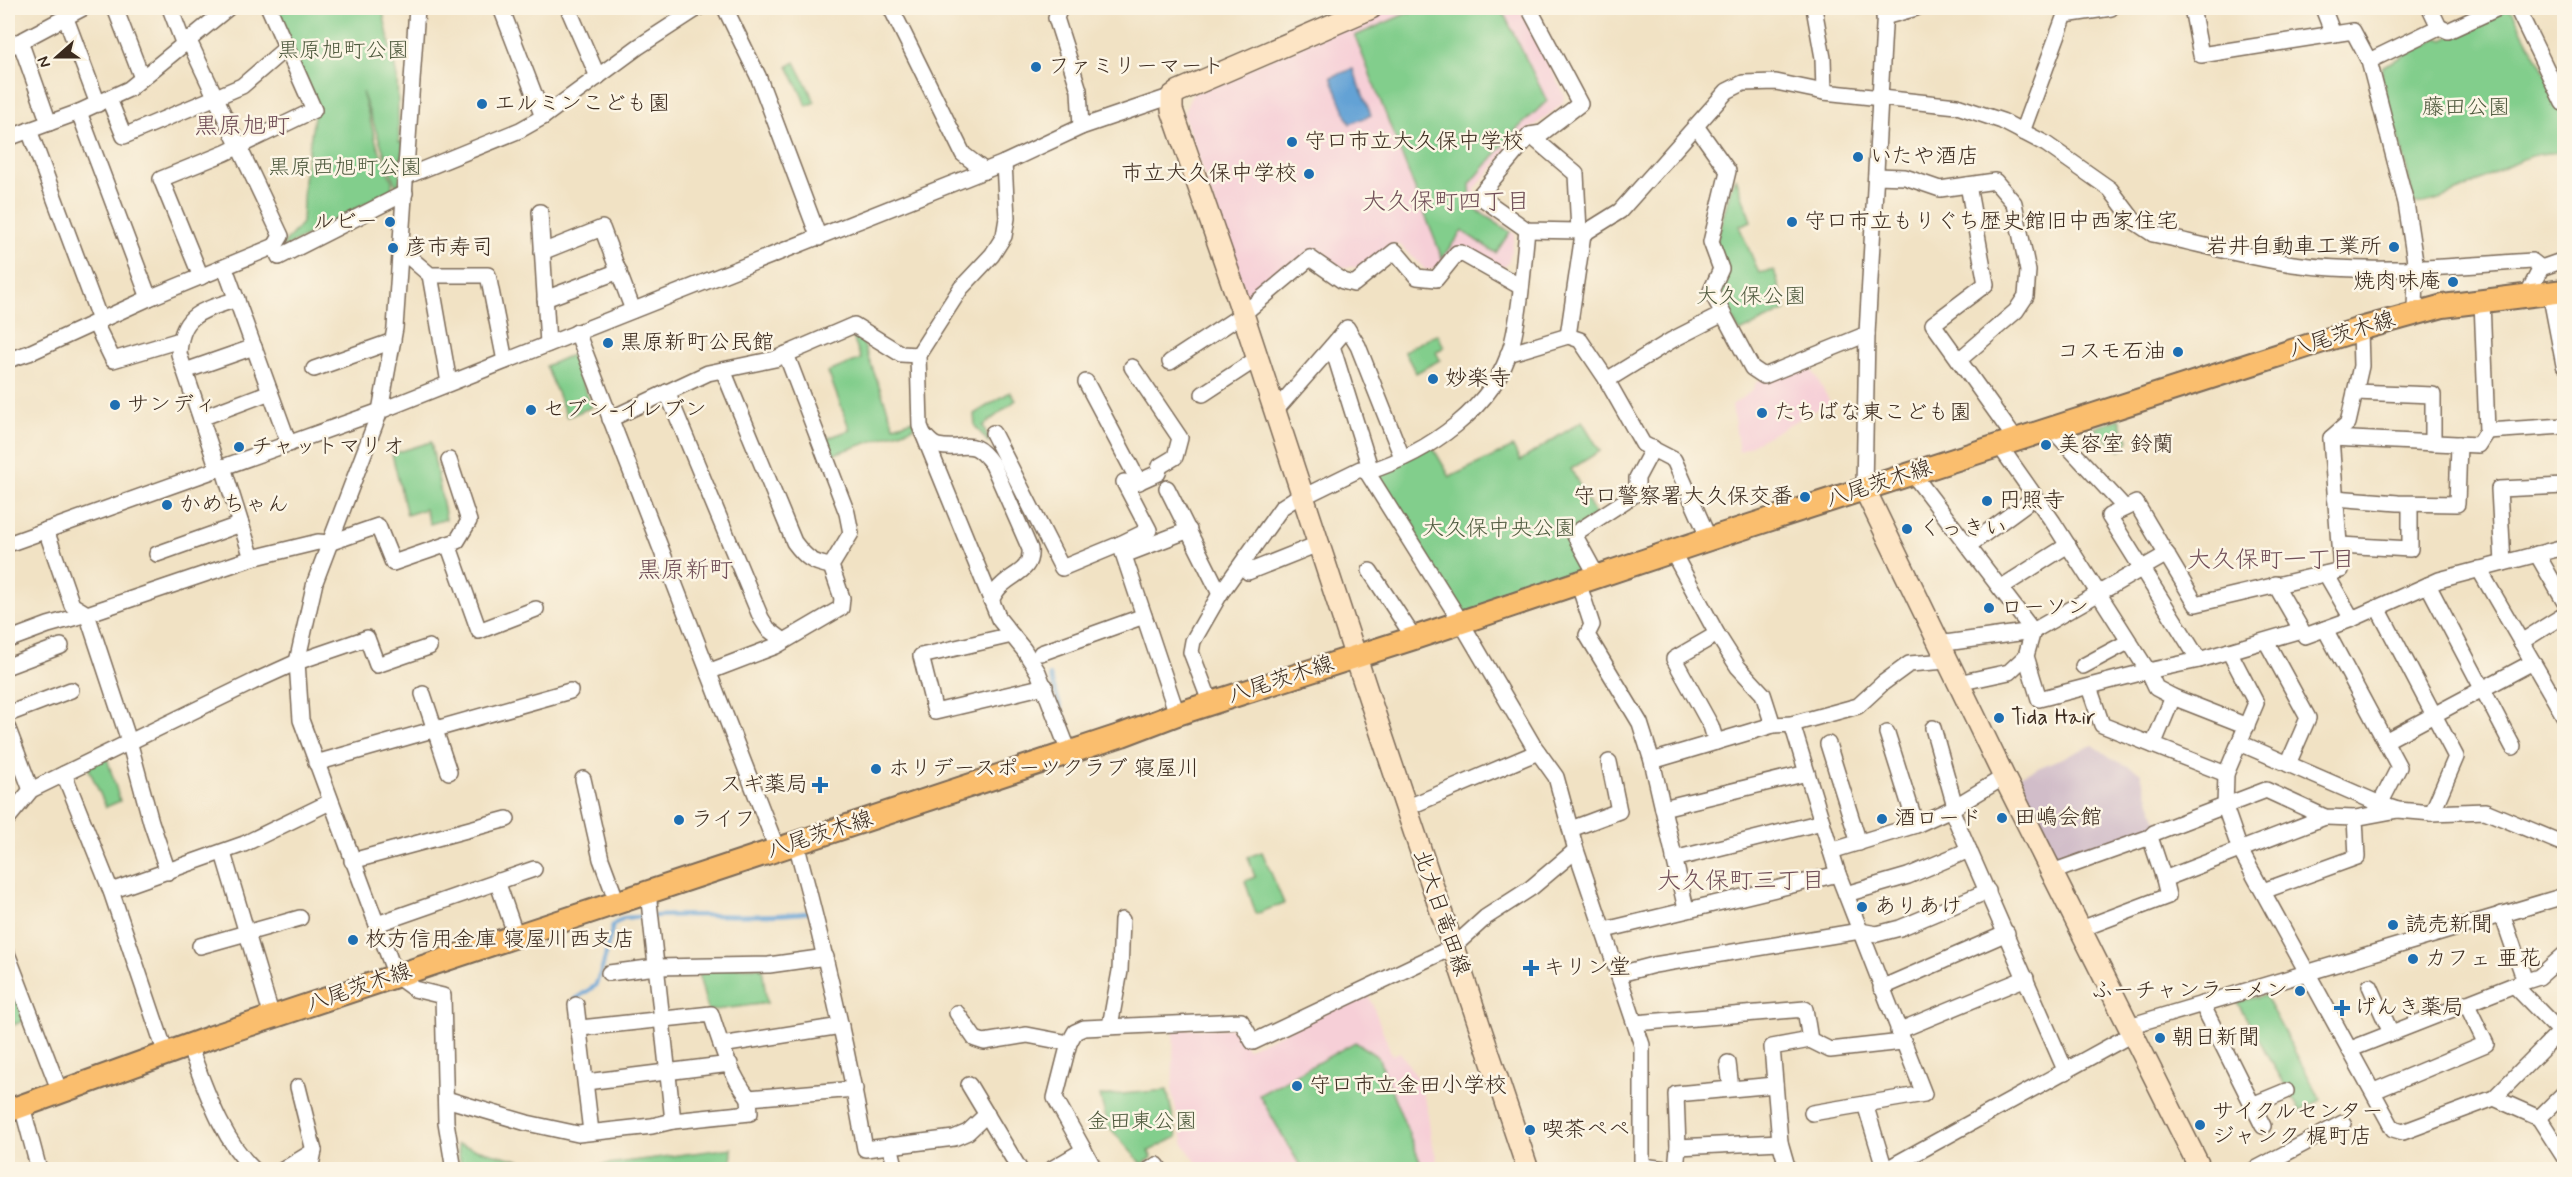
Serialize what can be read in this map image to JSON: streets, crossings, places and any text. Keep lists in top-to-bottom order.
{
  "streets": {
    "main road": ["八尾茨木線"],
    "street": ["北大日竜田線"]
  },
  "crossings": [
    ["八尾茨木線", "北大日竜田線"]
  ],
  "districts": [
    "黒原旭町",
    "大久保町四丁目",
    "大久保町一丁目",
    "黒原新町",
    "大久保町三丁目"
  ],
  "parks": [
    "黒原旭町公園",
    "藤田公園",
    "黒原西旭町公園",
    "大久保公園",
    "大久保中央公園",
    "金田東公園"
  ],
  "places": {
    "other": [
      "ファミリーマート",
      "エルミンこども園",
      "守口市立大久保中学校",
      "いたや酒店",
      "市立大久保中学校",
      "ルビー",
      "守口市立もりぐち歴史館旧中西家住宅",
      "岩井自動車工業所",
      "彦市寿司",
      "焼肉味庵",
      "黒原新町公民館",
      "コスモ石油",
      "妙楽寺",
      "サンディ",
      "セブン-イレブン",
      "たちばな東こども園",
      "美容室 鈴蘭",
      "チャットマリオ",
      "守口警察署大久保交番",
      "円照寺",
      "かめちゃん",
      "くっきい",
      "ローソン",
      "Tida Hair",
      "ホリデースポーツクラブ 寝屋川",
      "田嶋会館",
      "酒ロード",
      "ライフ",
      "ありあけ",
      "読売新聞",
      "枚方信用金庫 寝屋川西支店",
      "カフェ 亜花",
      "ふーチャンラーメン",
      "朝日新聞",
      "守口市立金田小学校",
      "サイクルセンター ジャンク 梶町店",
      "喫茶ペペ"
    ],
    "health": ["スギ薬局", "キリン堂", "げんき薬局"]
  },
  "north": "left"
}
